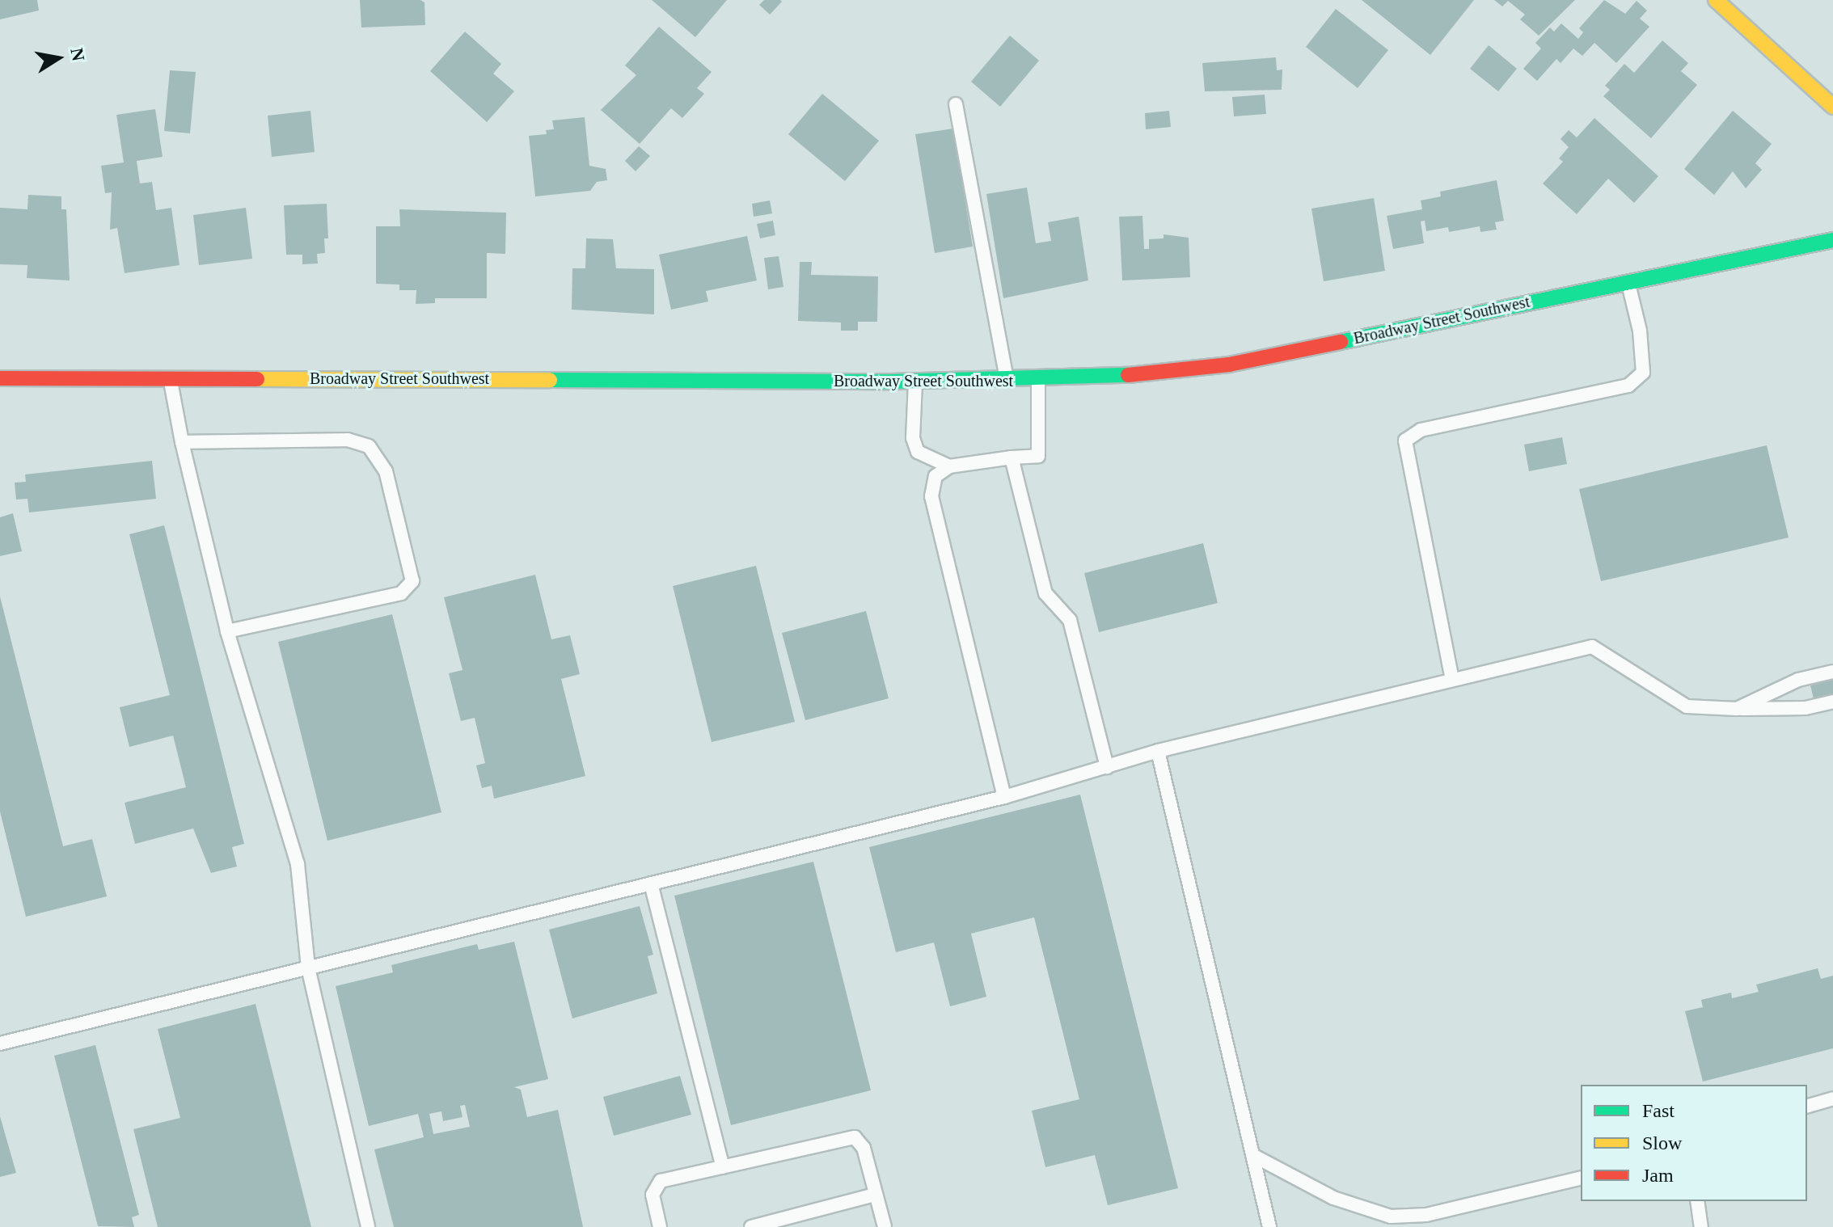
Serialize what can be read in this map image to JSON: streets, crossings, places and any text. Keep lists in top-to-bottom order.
{
  "streets": {
    "street": ["Broadway Street Southwest"]
  },
  "legend": ["Fast", "Slow", "Jam"],
  "north": "right"
}
